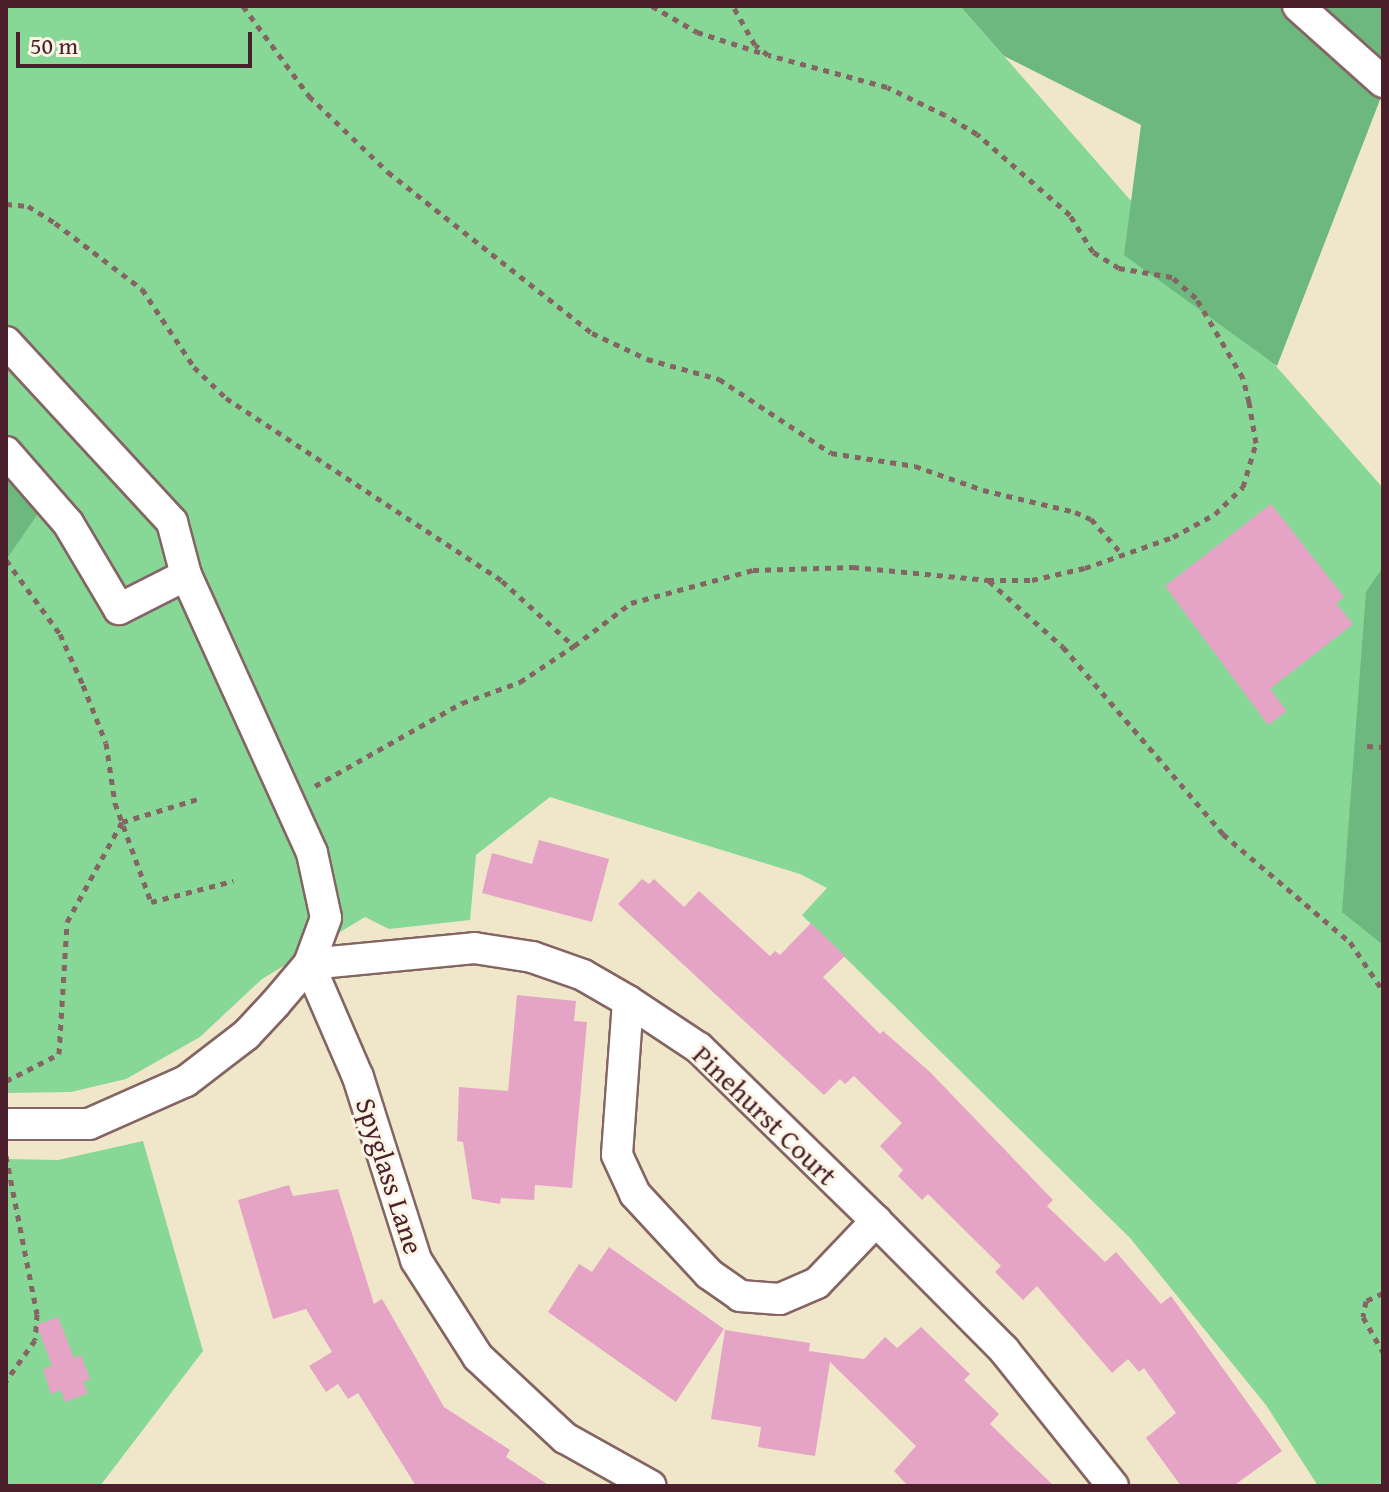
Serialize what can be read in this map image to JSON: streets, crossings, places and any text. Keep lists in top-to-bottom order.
{
  "streets": {
    "street": ["Pinehurst Court", "Spyglass Lane"]
  },
  "crossings": [
    ["Pinehurst Court", "Spyglass Lane"]
  ],
  "scale_bar": "50 m"
}
